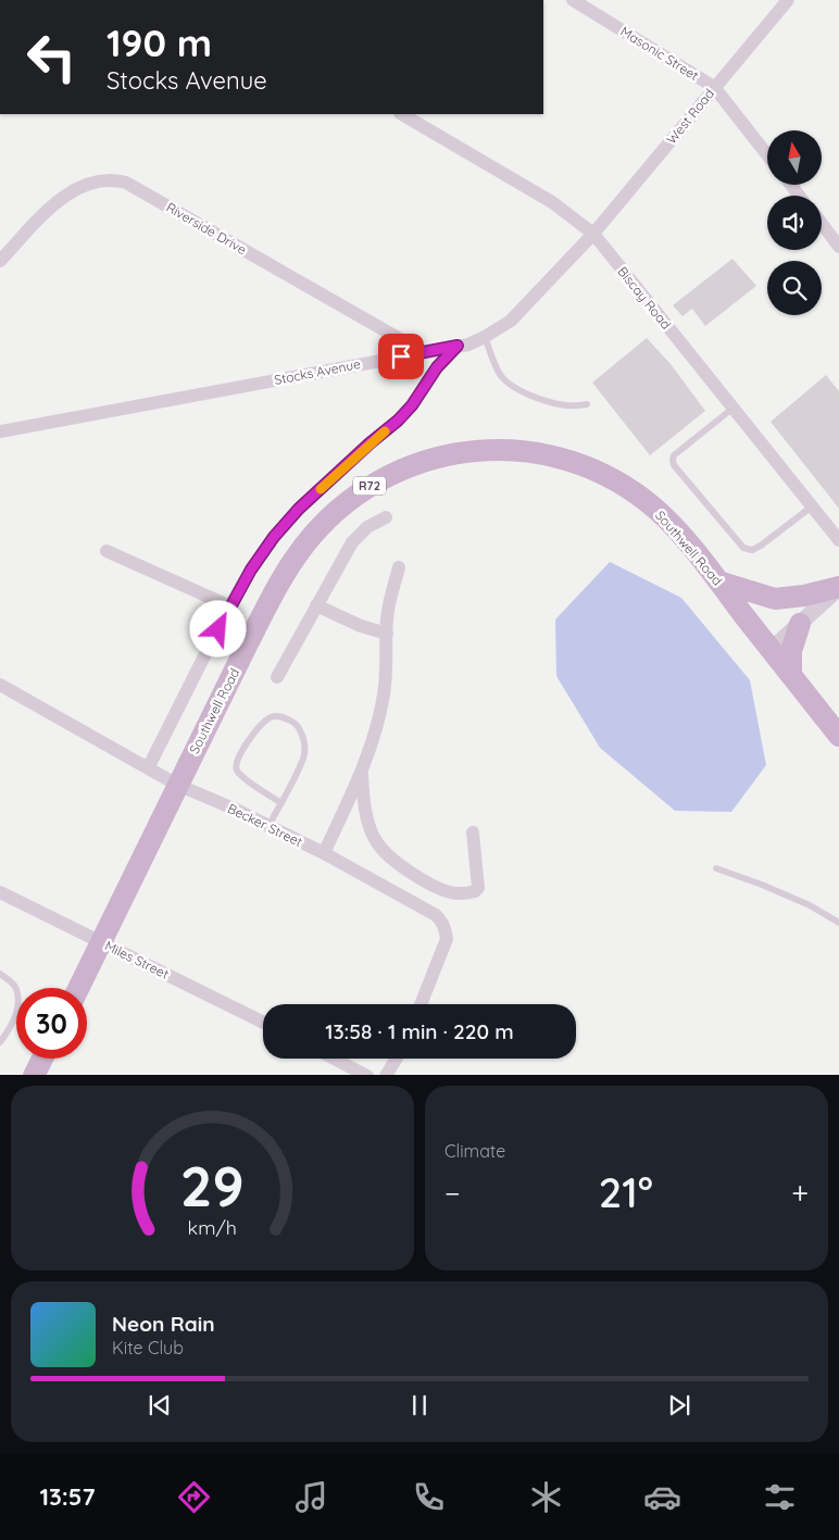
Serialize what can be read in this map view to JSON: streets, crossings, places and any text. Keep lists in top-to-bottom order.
{
  "streets": {
    "main road": ["R72", "Southwell Road"],
    "street": [
      "Masonic Street",
      "West Road",
      "Riverside Drive",
      "Biscay Road",
      "Stocks Avenue",
      "Becker Street",
      "Miles Street"
    ]
  },
  "crossings": [
    ["Masonic Street", "West Road"],
    ["West Road", "Biscay Road"],
    ["West Road", "Stocks Avenue"],
    ["Riverside Drive", "Stocks Avenue"],
    ["Biscay Road", "Stocks Avenue"],
    ["Southwell Road", "Becker Street"],
    ["Southwell Road", "Miles Street"]
  ],
  "north": "top",
  "page": {
    "turn": ["190 m", "Stocks Avenue"],
    "limit": "30",
    "trip": "13:58 · 1 min · 220 m",
    "tile": "Climate",
    "heat": ["−", "21°", "+"],
    "song": ["Neon Rain", "Kite Club"],
    "tabs": "13:57",
    "gauge": ["29", "km/h"]
  }
}
